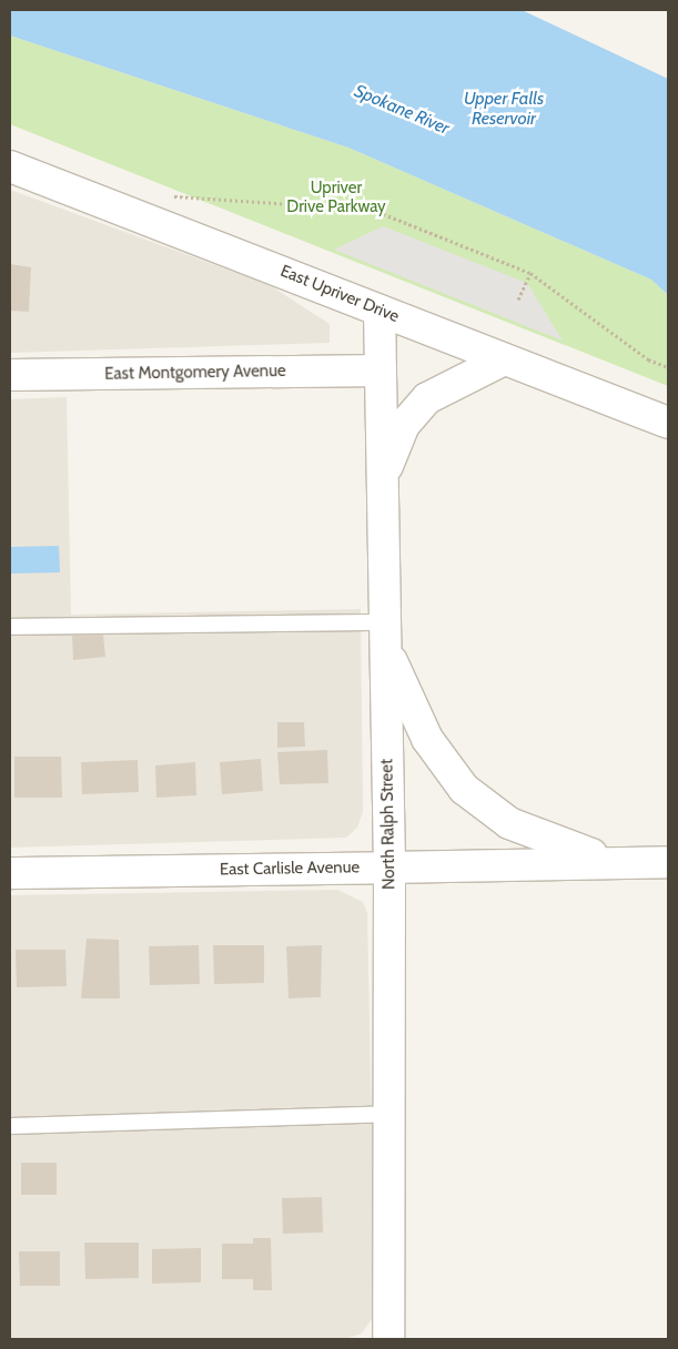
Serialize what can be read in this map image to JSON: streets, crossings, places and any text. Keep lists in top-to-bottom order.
{
  "streets": {
    "street": [
      "East Upriver Drive",
      "East Montgomery Avenue",
      "North Ralph Street",
      "East Carlisle Avenue"
    ]
  },
  "crossings": [
    ["East Upriver Drive", "North Ralph Street"],
    ["East Montgomery Avenue", "North Ralph Street"],
    ["North Ralph Street", "East Carlisle Avenue"]
  ],
  "water": ["Upper Falls Reservoir", "Spokane River"],
  "parks": ["Upriver Drive Parkway"]
}
